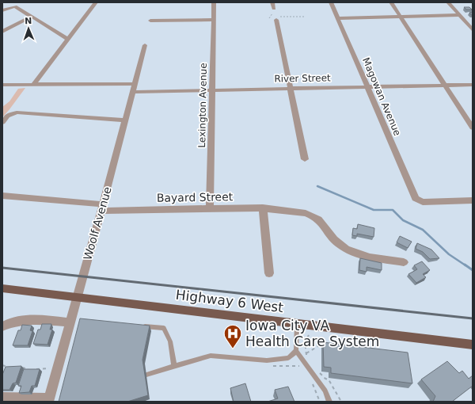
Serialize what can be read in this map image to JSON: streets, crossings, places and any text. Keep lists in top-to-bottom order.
{
  "streets": {
    "main road": ["Highway 6 West"],
    "street": [
      "River Street",
      "Magowan Avenue",
      "Lexington Avenue",
      "Bayard Street",
      "Woolf Avenue"
    ]
  },
  "crossings": [
    ["River Street", "Magowan Avenue"],
    ["River Street", "Lexington Avenue"],
    ["River Street", "Woolf Avenue"],
    ["Lexington Avenue", "Bayard Street"],
    ["Bayard Street", "Woolf Avenue"]
  ],
  "places": {
    "hospital": ["Iowa City VA Health Care System"]
  },
  "north": "top"
}
